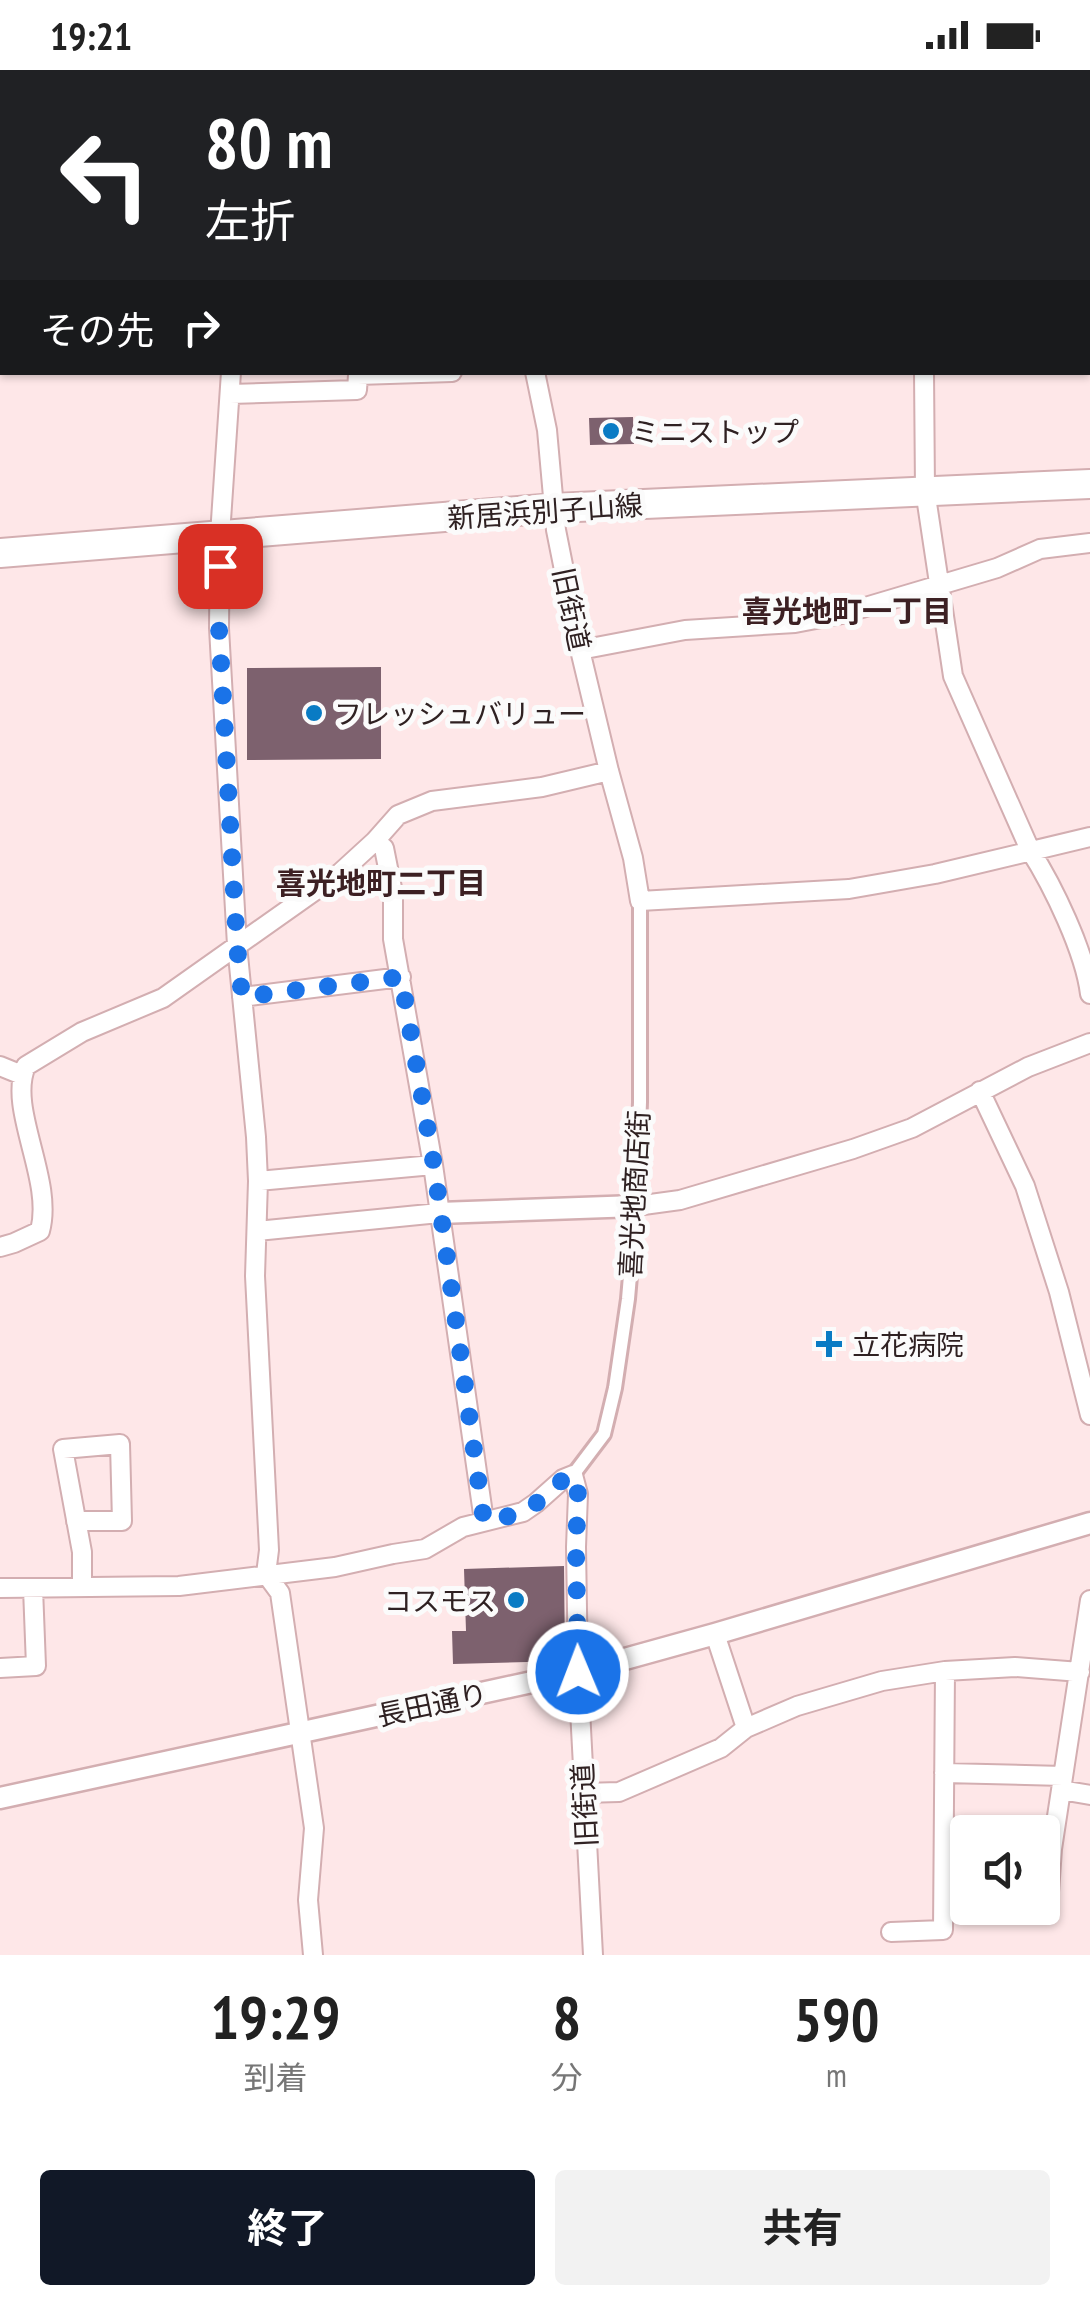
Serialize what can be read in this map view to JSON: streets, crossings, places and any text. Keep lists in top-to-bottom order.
{
  "streets": {
    "main road": ["新居浜別子山線"],
    "street": ["旧街道", "喜光地商店街", "長田通り"]
  },
  "crossings": [
    ["新居浜別子山線", "旧街道"],
    ["旧街道", "喜光地商店街"],
    ["旧街道", "長田通り"]
  ],
  "districts": ["喜光地町一丁目", "喜光地町二丁目"],
  "places": {
    "other": ["ミニストップ", "フレッシュバリュー", "コスモス"],
    "health": ["立花病院"]
  },
  "page": {
    "status": "19:21",
    "turn": ["80 m", "左折"],
    "then": "その先",
    "eta": [
      "19:29",
      "到着",
      "8",
      "分",
      "590",
      "m"
    ],
    "buttons": ["終了", "共有"]
  }
}
